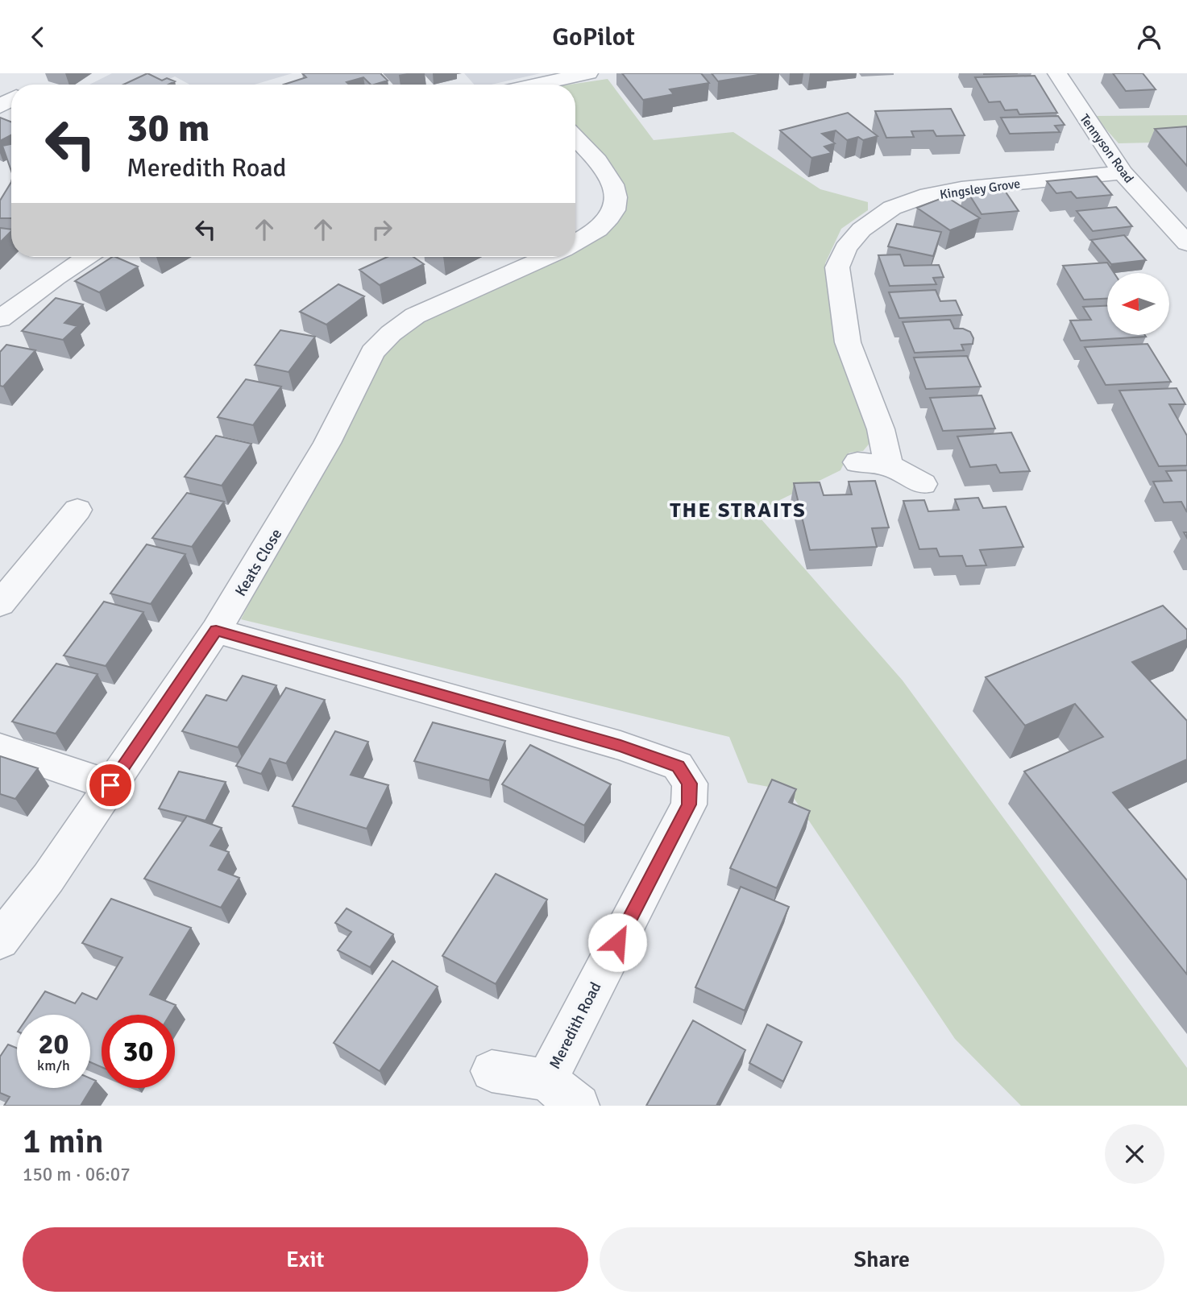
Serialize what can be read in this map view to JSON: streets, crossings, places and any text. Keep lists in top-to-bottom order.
{
  "streets": {
    "street": [
      "Tennyson Road",
      "Kingsley Grove",
      "Keats Close",
      "Meredith Road"
    ]
  },
  "crossings": [
    ["Tennyson Road", "Kingsley Grove"],
    ["Keats Close", "Meredith Road"]
  ],
  "districts": ["THE STRAITS"],
  "north": "left",
  "page": {
    "header": "GoPilot",
    "turn": ["30 m", "Meredith Road"],
    "speed": "20 km/h",
    "limit": "30",
    "heading": ["1 min", "150 m · 06:07"],
    "buttons": ["Exit", "Share"]
  }
}
